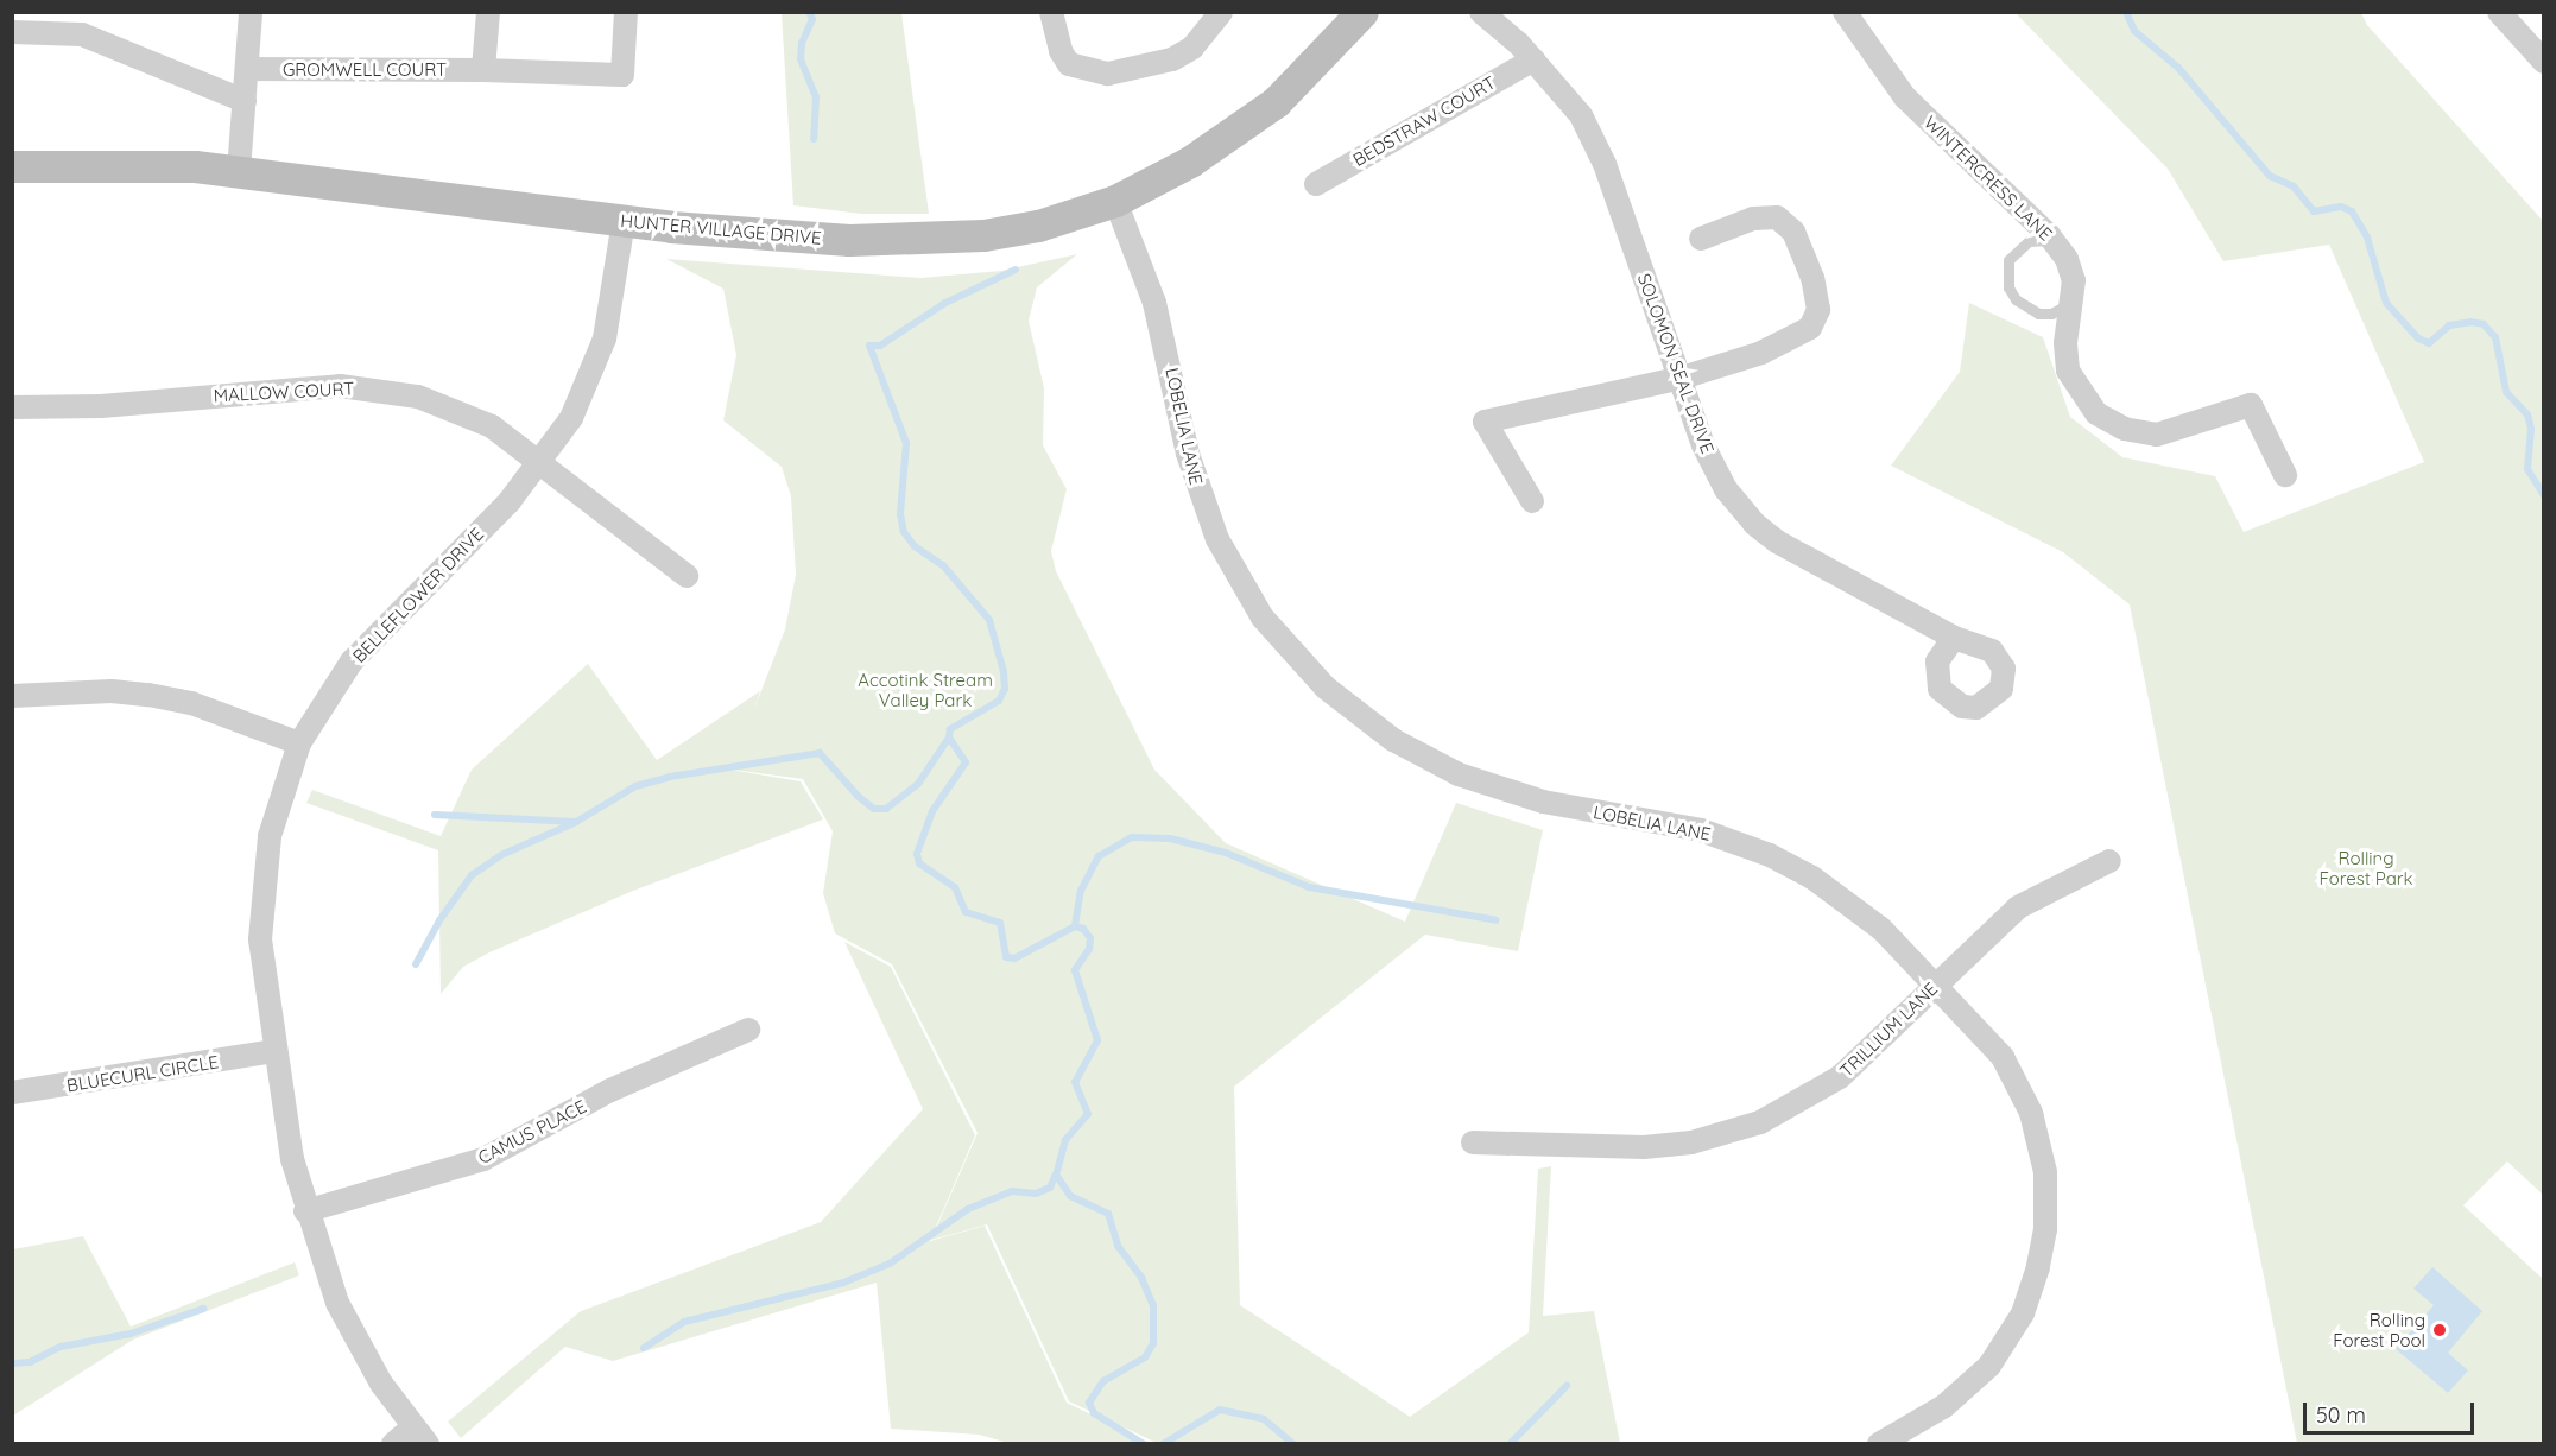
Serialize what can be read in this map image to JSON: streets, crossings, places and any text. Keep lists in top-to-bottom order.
{
  "streets": {
    "street": [
      "GROMWELL COURT",
      "BEDSTRAW COURT",
      "WINTERCRESS LANE",
      "HUNTER VILLAGE DRIVE",
      "SOLOMON SEAL DRIVE",
      "MALLOW COURT",
      "LOBELIA LANE",
      "BELLEFLOWER DRIVE",
      "TRILLIUM LANE",
      "BLUECURL CIRCLE",
      "CAMUS PLACE"
    ]
  },
  "crossings": [
    ["BEDSTRAW COURT", "SOLOMON SEAL DRIVE"],
    ["HUNTER VILLAGE DRIVE", "LOBELIA LANE"],
    ["HUNTER VILLAGE DRIVE", "BELLEFLOWER DRIVE"],
    ["MALLOW COURT", "BELLEFLOWER DRIVE"],
    ["LOBELIA LANE", "TRILLIUM LANE"],
    ["BELLEFLOWER DRIVE", "BLUECURL CIRCLE"],
    ["BELLEFLOWER DRIVE", "CAMUS PLACE"]
  ],
  "parks": ["Accotink Stream Valley Park", "Rolling Forest Park"],
  "places": ["Rolling Forest Pool"],
  "scale_bar": "50 m"
}
